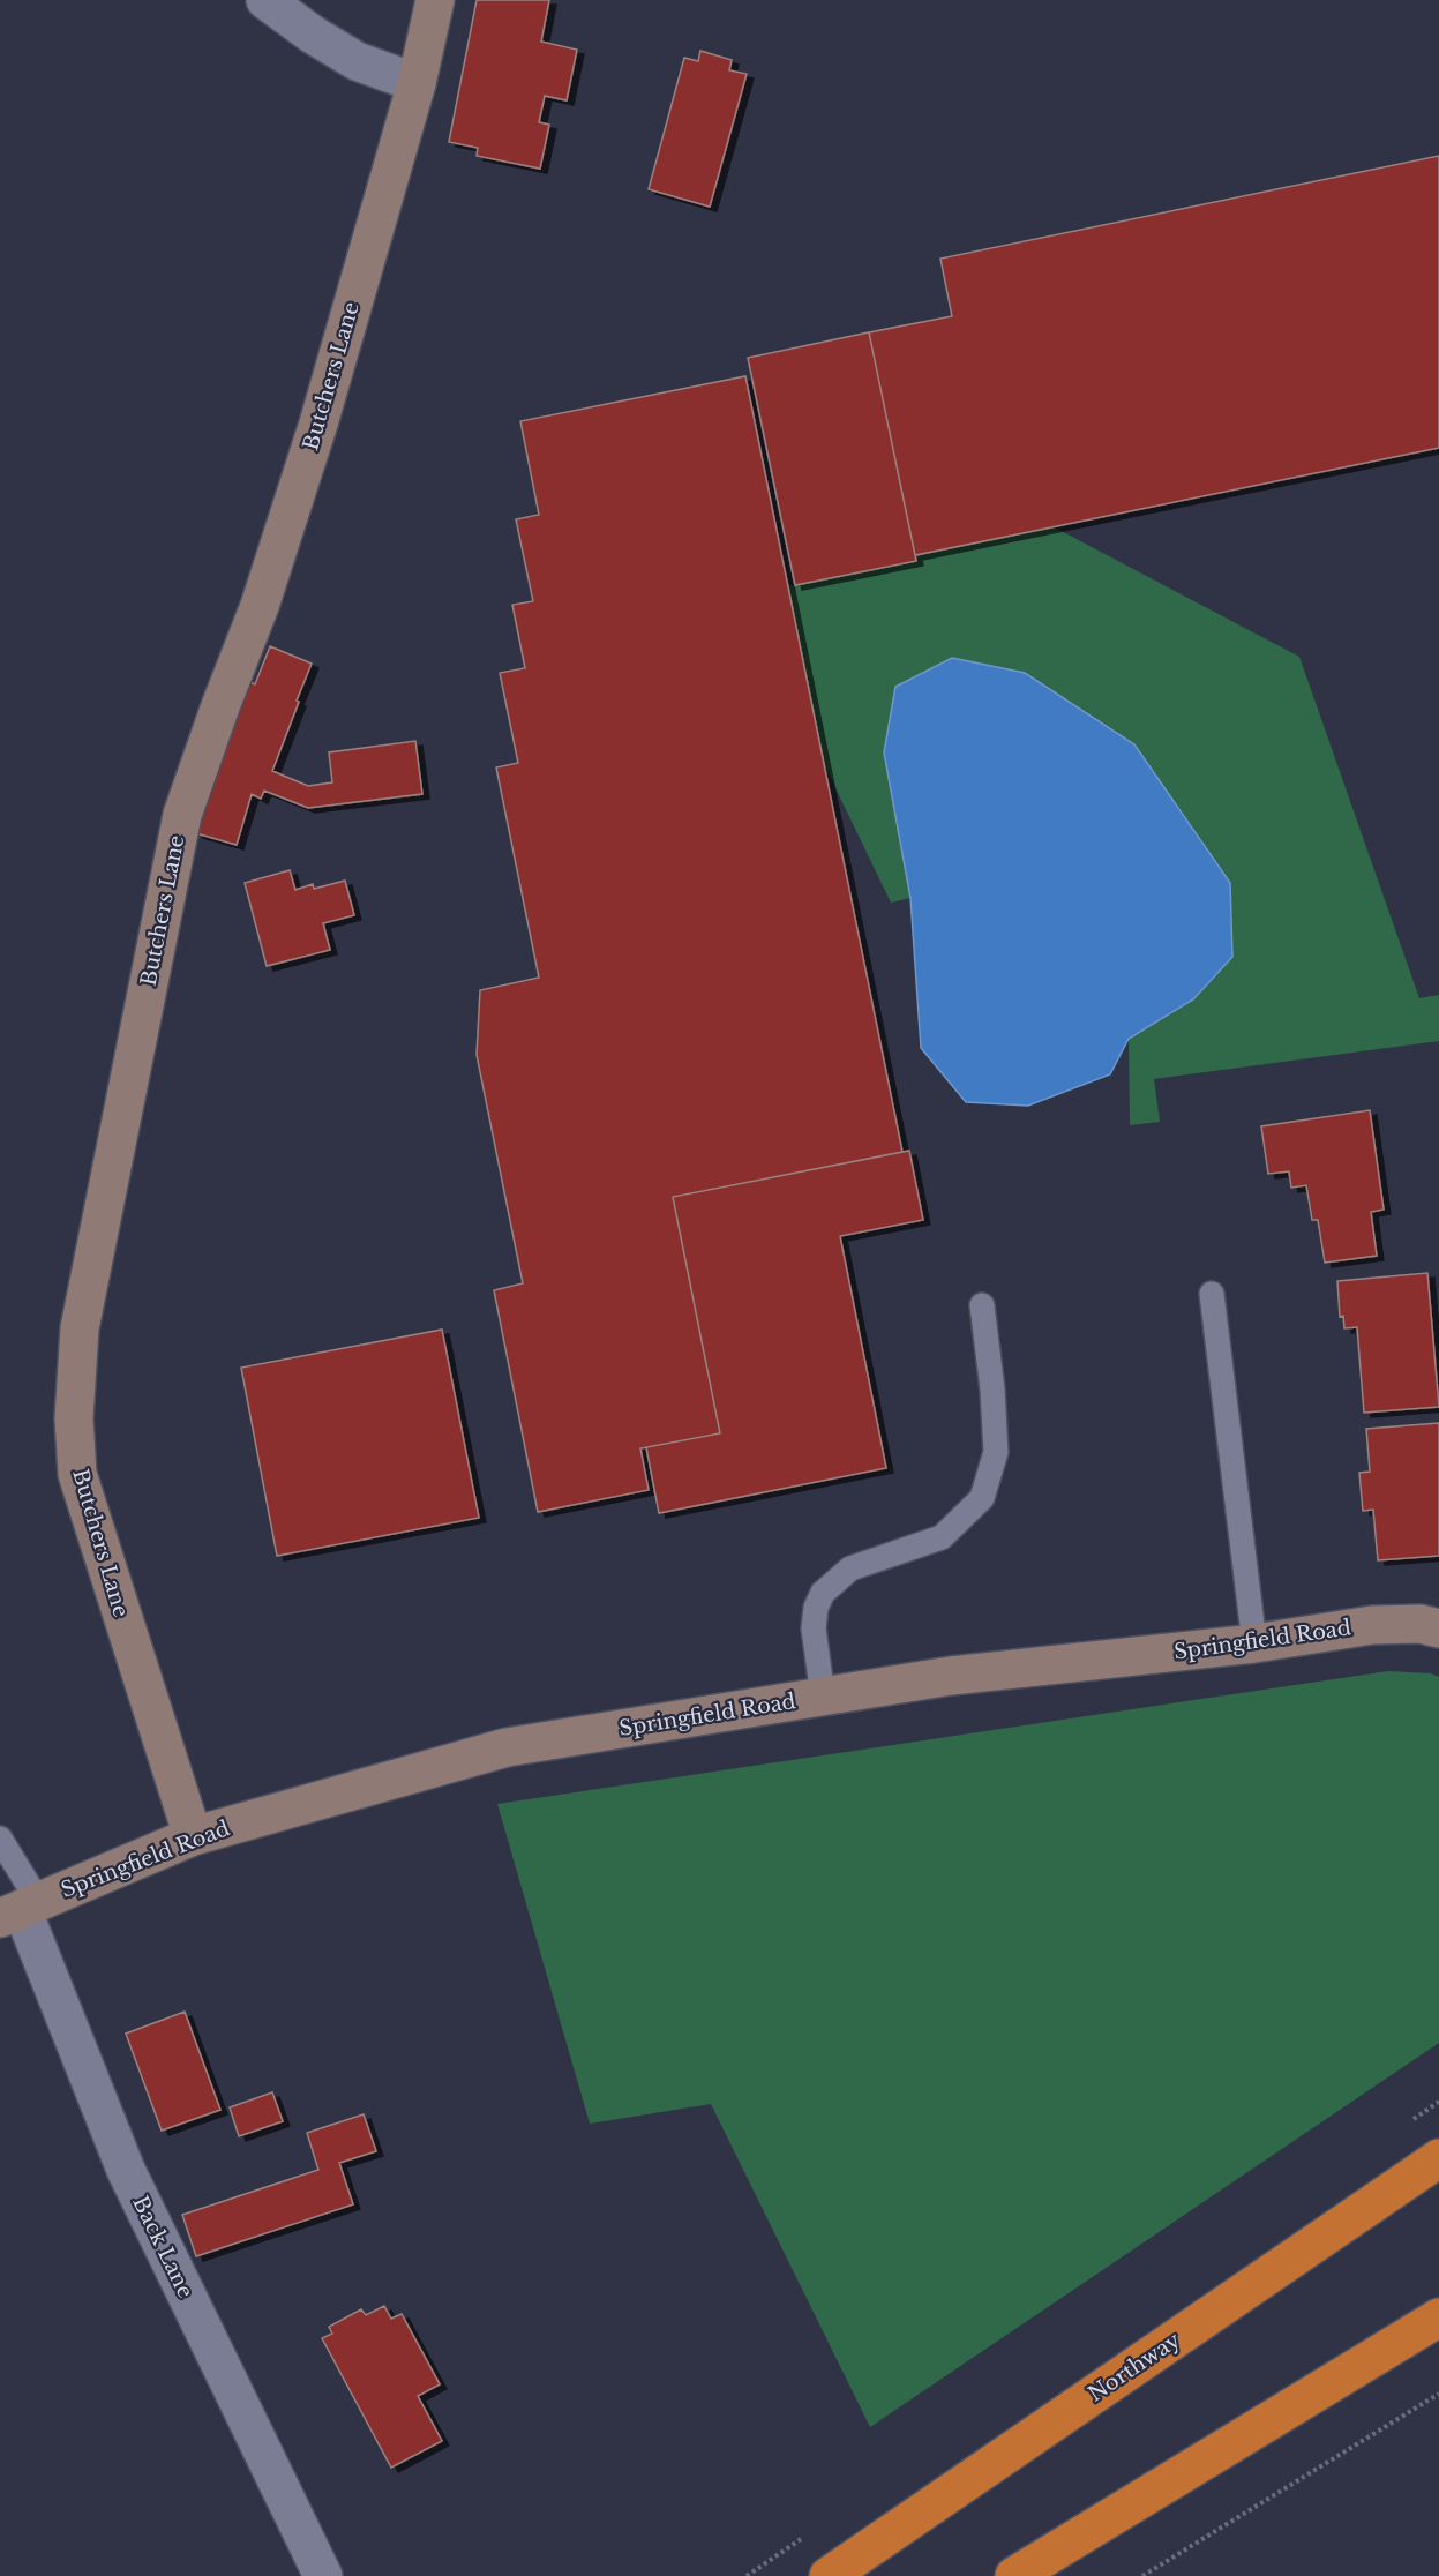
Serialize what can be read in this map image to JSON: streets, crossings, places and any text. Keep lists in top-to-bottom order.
{
  "streets": {
    "highway": ["Northway"],
    "street": ["Butchers Lane", "Springfield Road", "Back Lane"]
  },
  "crossings": [
    ["Butchers Lane", "Springfield Road"],
    ["Springfield Road", "Back Lane"]
  ]
}
